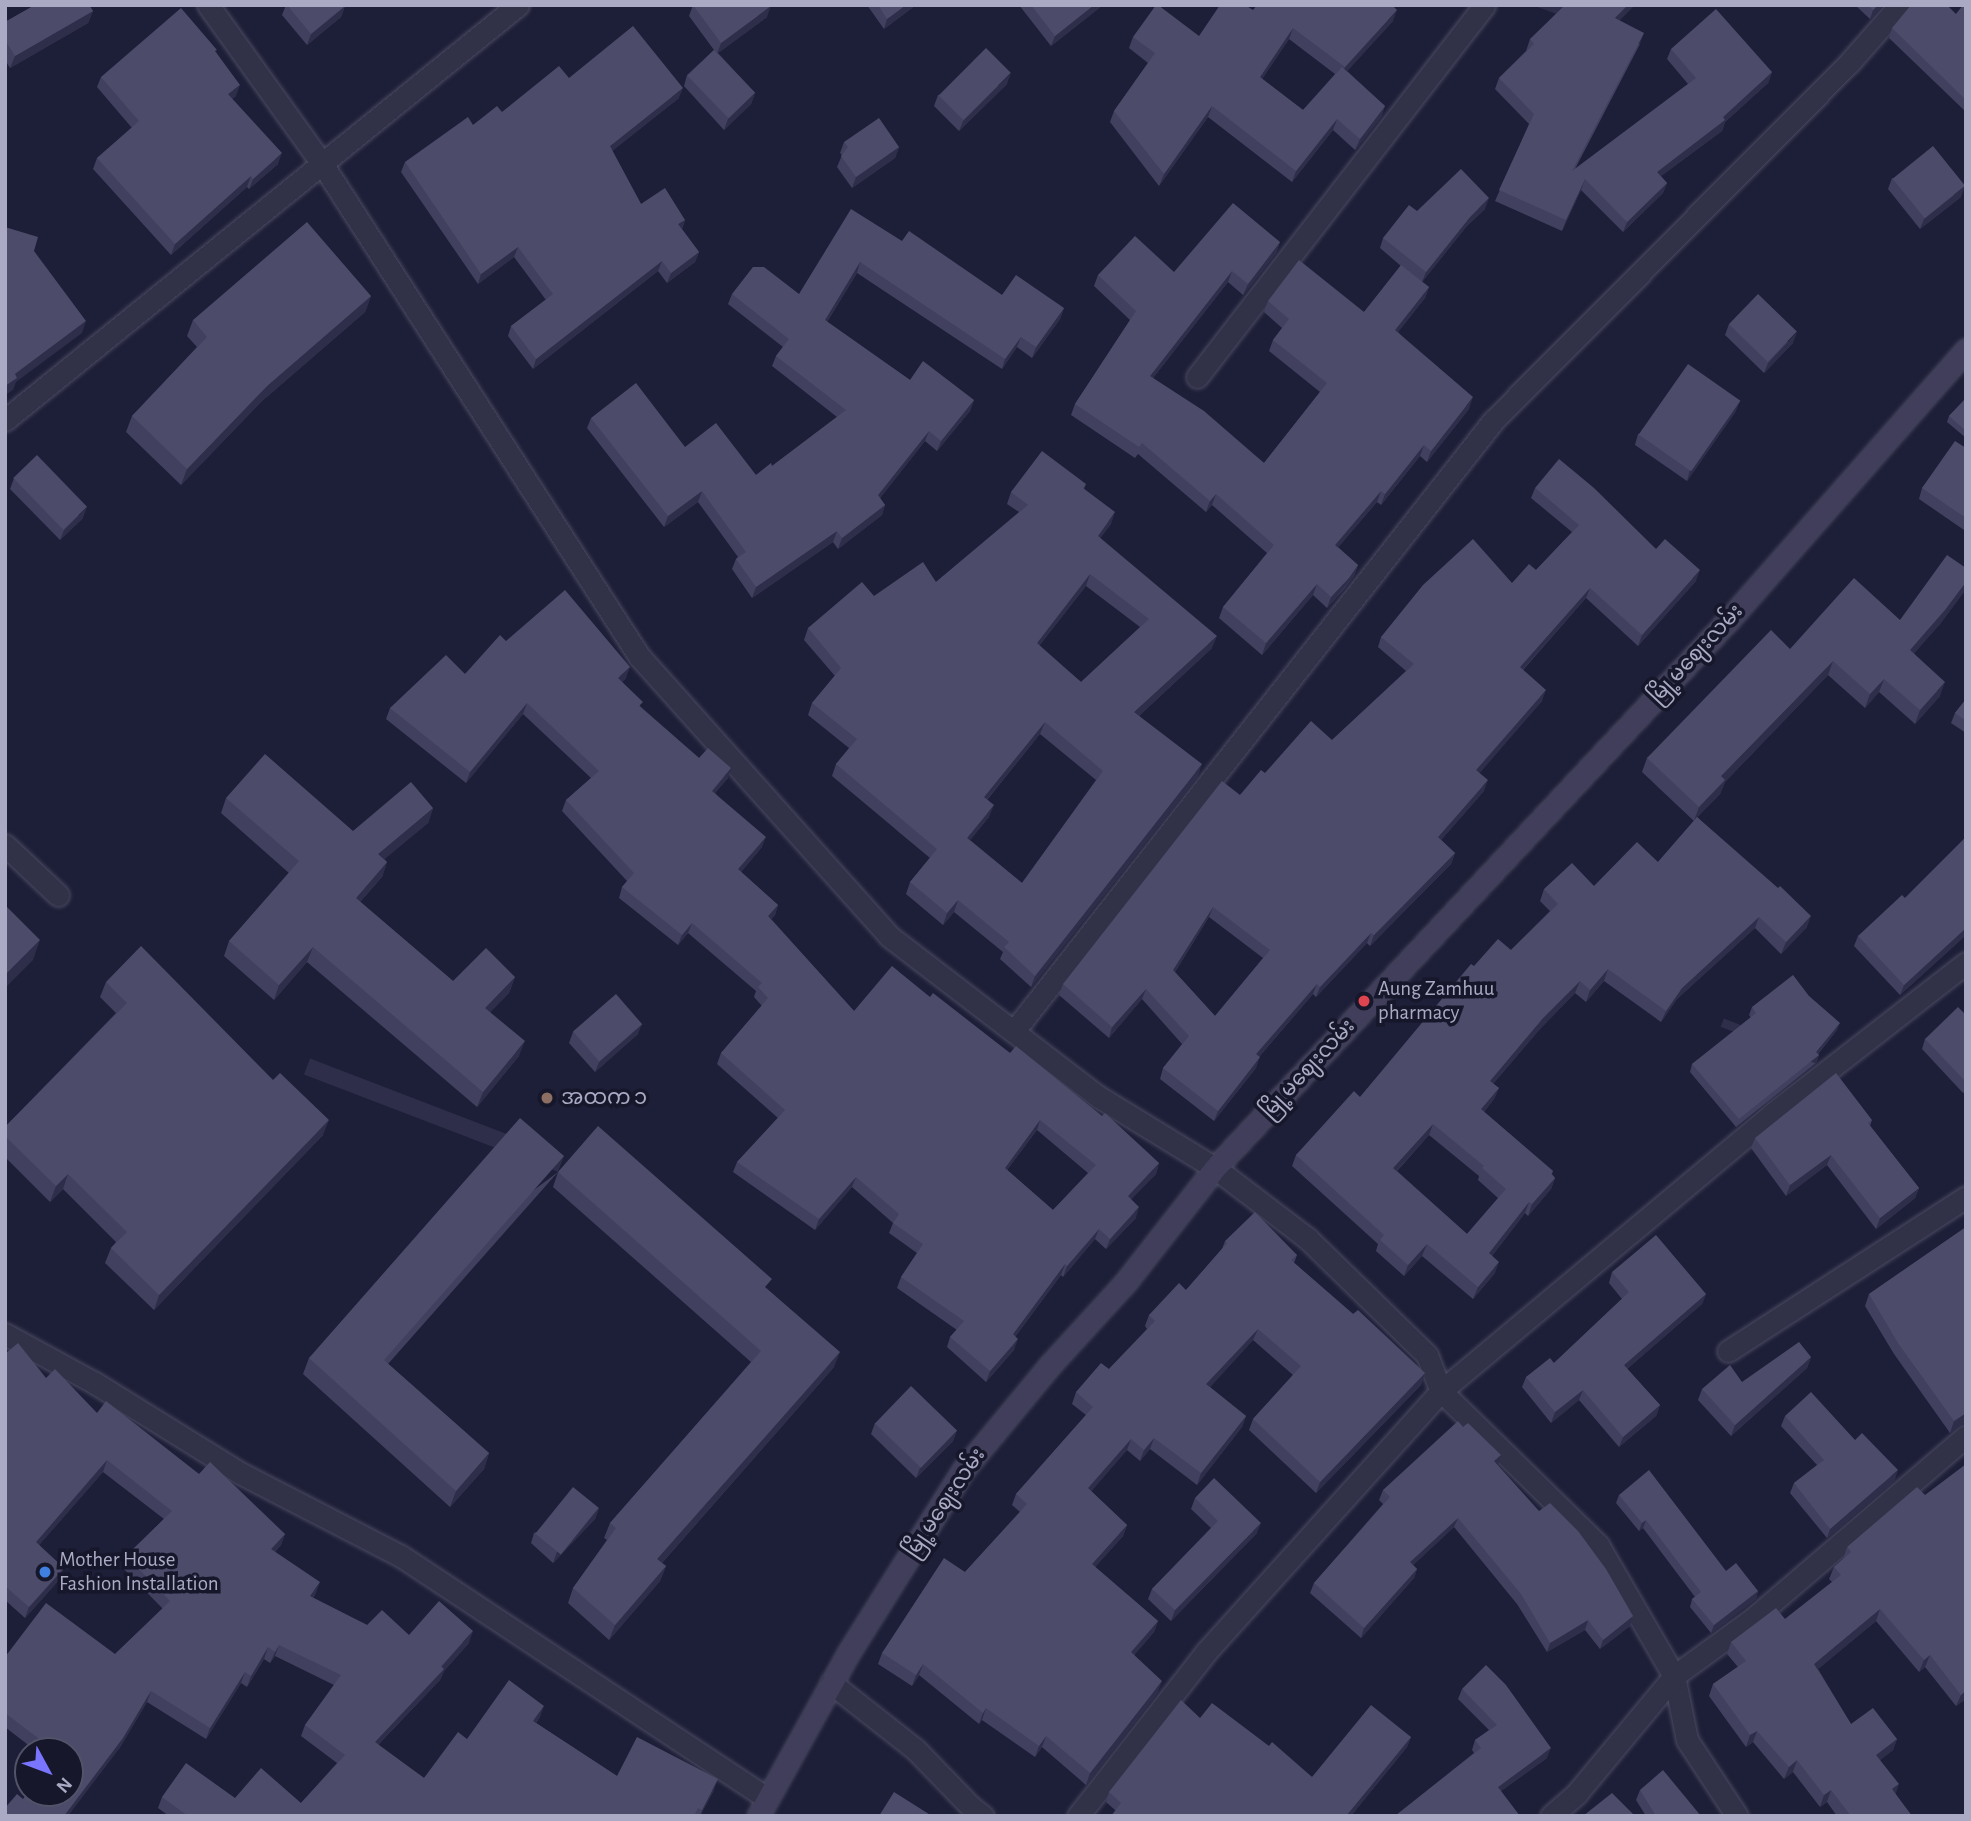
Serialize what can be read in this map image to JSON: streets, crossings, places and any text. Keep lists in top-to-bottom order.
{
  "streets": {
    "main road": ["မြို့မဈေးလမ်း"]
  },
  "places": ["Aung Zamhuu pharmacy", "အထက ၁", "Mother House Fashion Installation"],
  "north": "bottom right"
}
